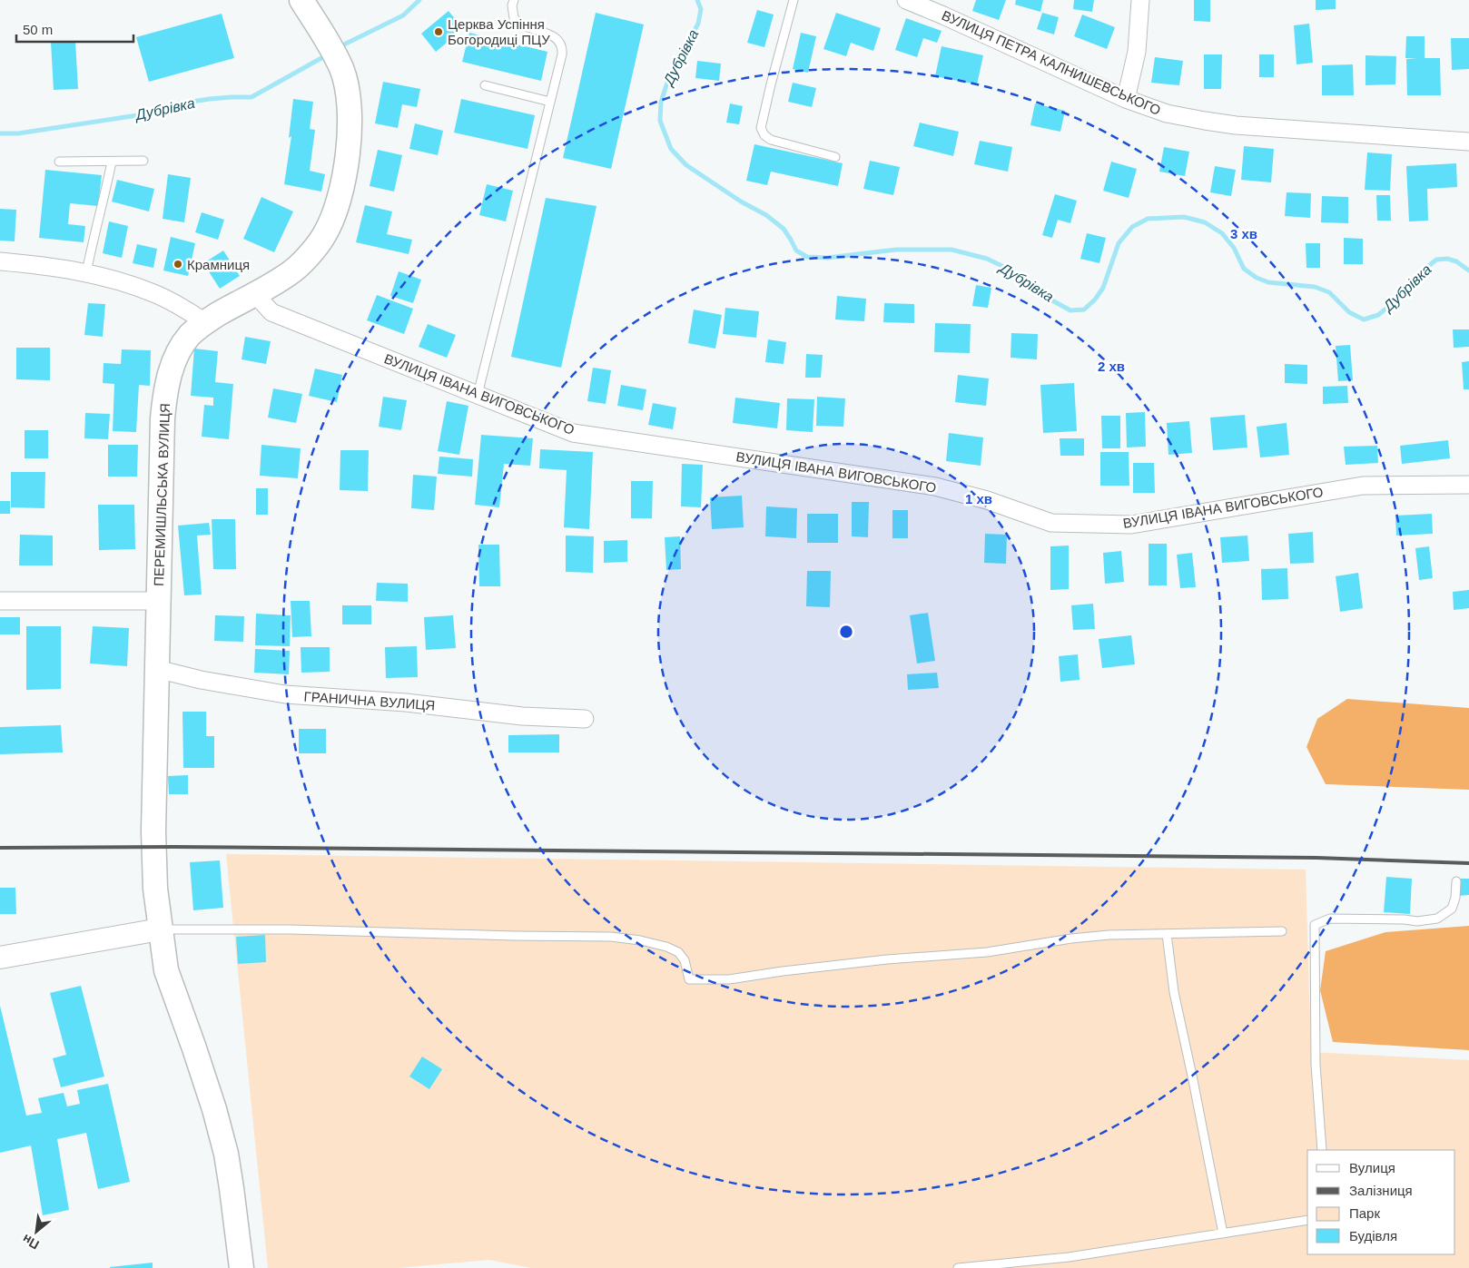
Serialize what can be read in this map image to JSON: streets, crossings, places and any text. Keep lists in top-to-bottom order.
{
  "streets": {
    "main road": ["ПЕРЕМИШЛЬСЬКА ВУЛИЦЯ"],
    "street": ["ВУЛИЦЯ ПЕТРА КАЛНИШЕВСЬКОГО", "ВУЛИЦЯ ІВАНА ВИГОВСЬКОГО", "ГРАНИЧНА ВУЛИЦЯ"]
  },
  "crossings": [
    ["ВУЛИЦЯ ІВАНА ВИГОВСЬКОГО", "ПЕРЕМИШЛЬСЬКА ВУЛИЦЯ"],
    ["ПЕРЕМИШЛЬСЬКА ВУЛИЦЯ", "ГРАНИЧНА ВУЛИЦЯ"]
  ],
  "water": ["Дубрівка"],
  "places": ["Церква Успіння Богородиці ПЦУ", "Крамниця"],
  "legend": [
    "Вулиця",
    "Залізниця",
    "Парк",
    "Будівля"
  ],
  "scale_bar": "50 m",
  "north": "bottom left",
  "rings": ["3 хв", "2 хв", "1 хв"]
}
